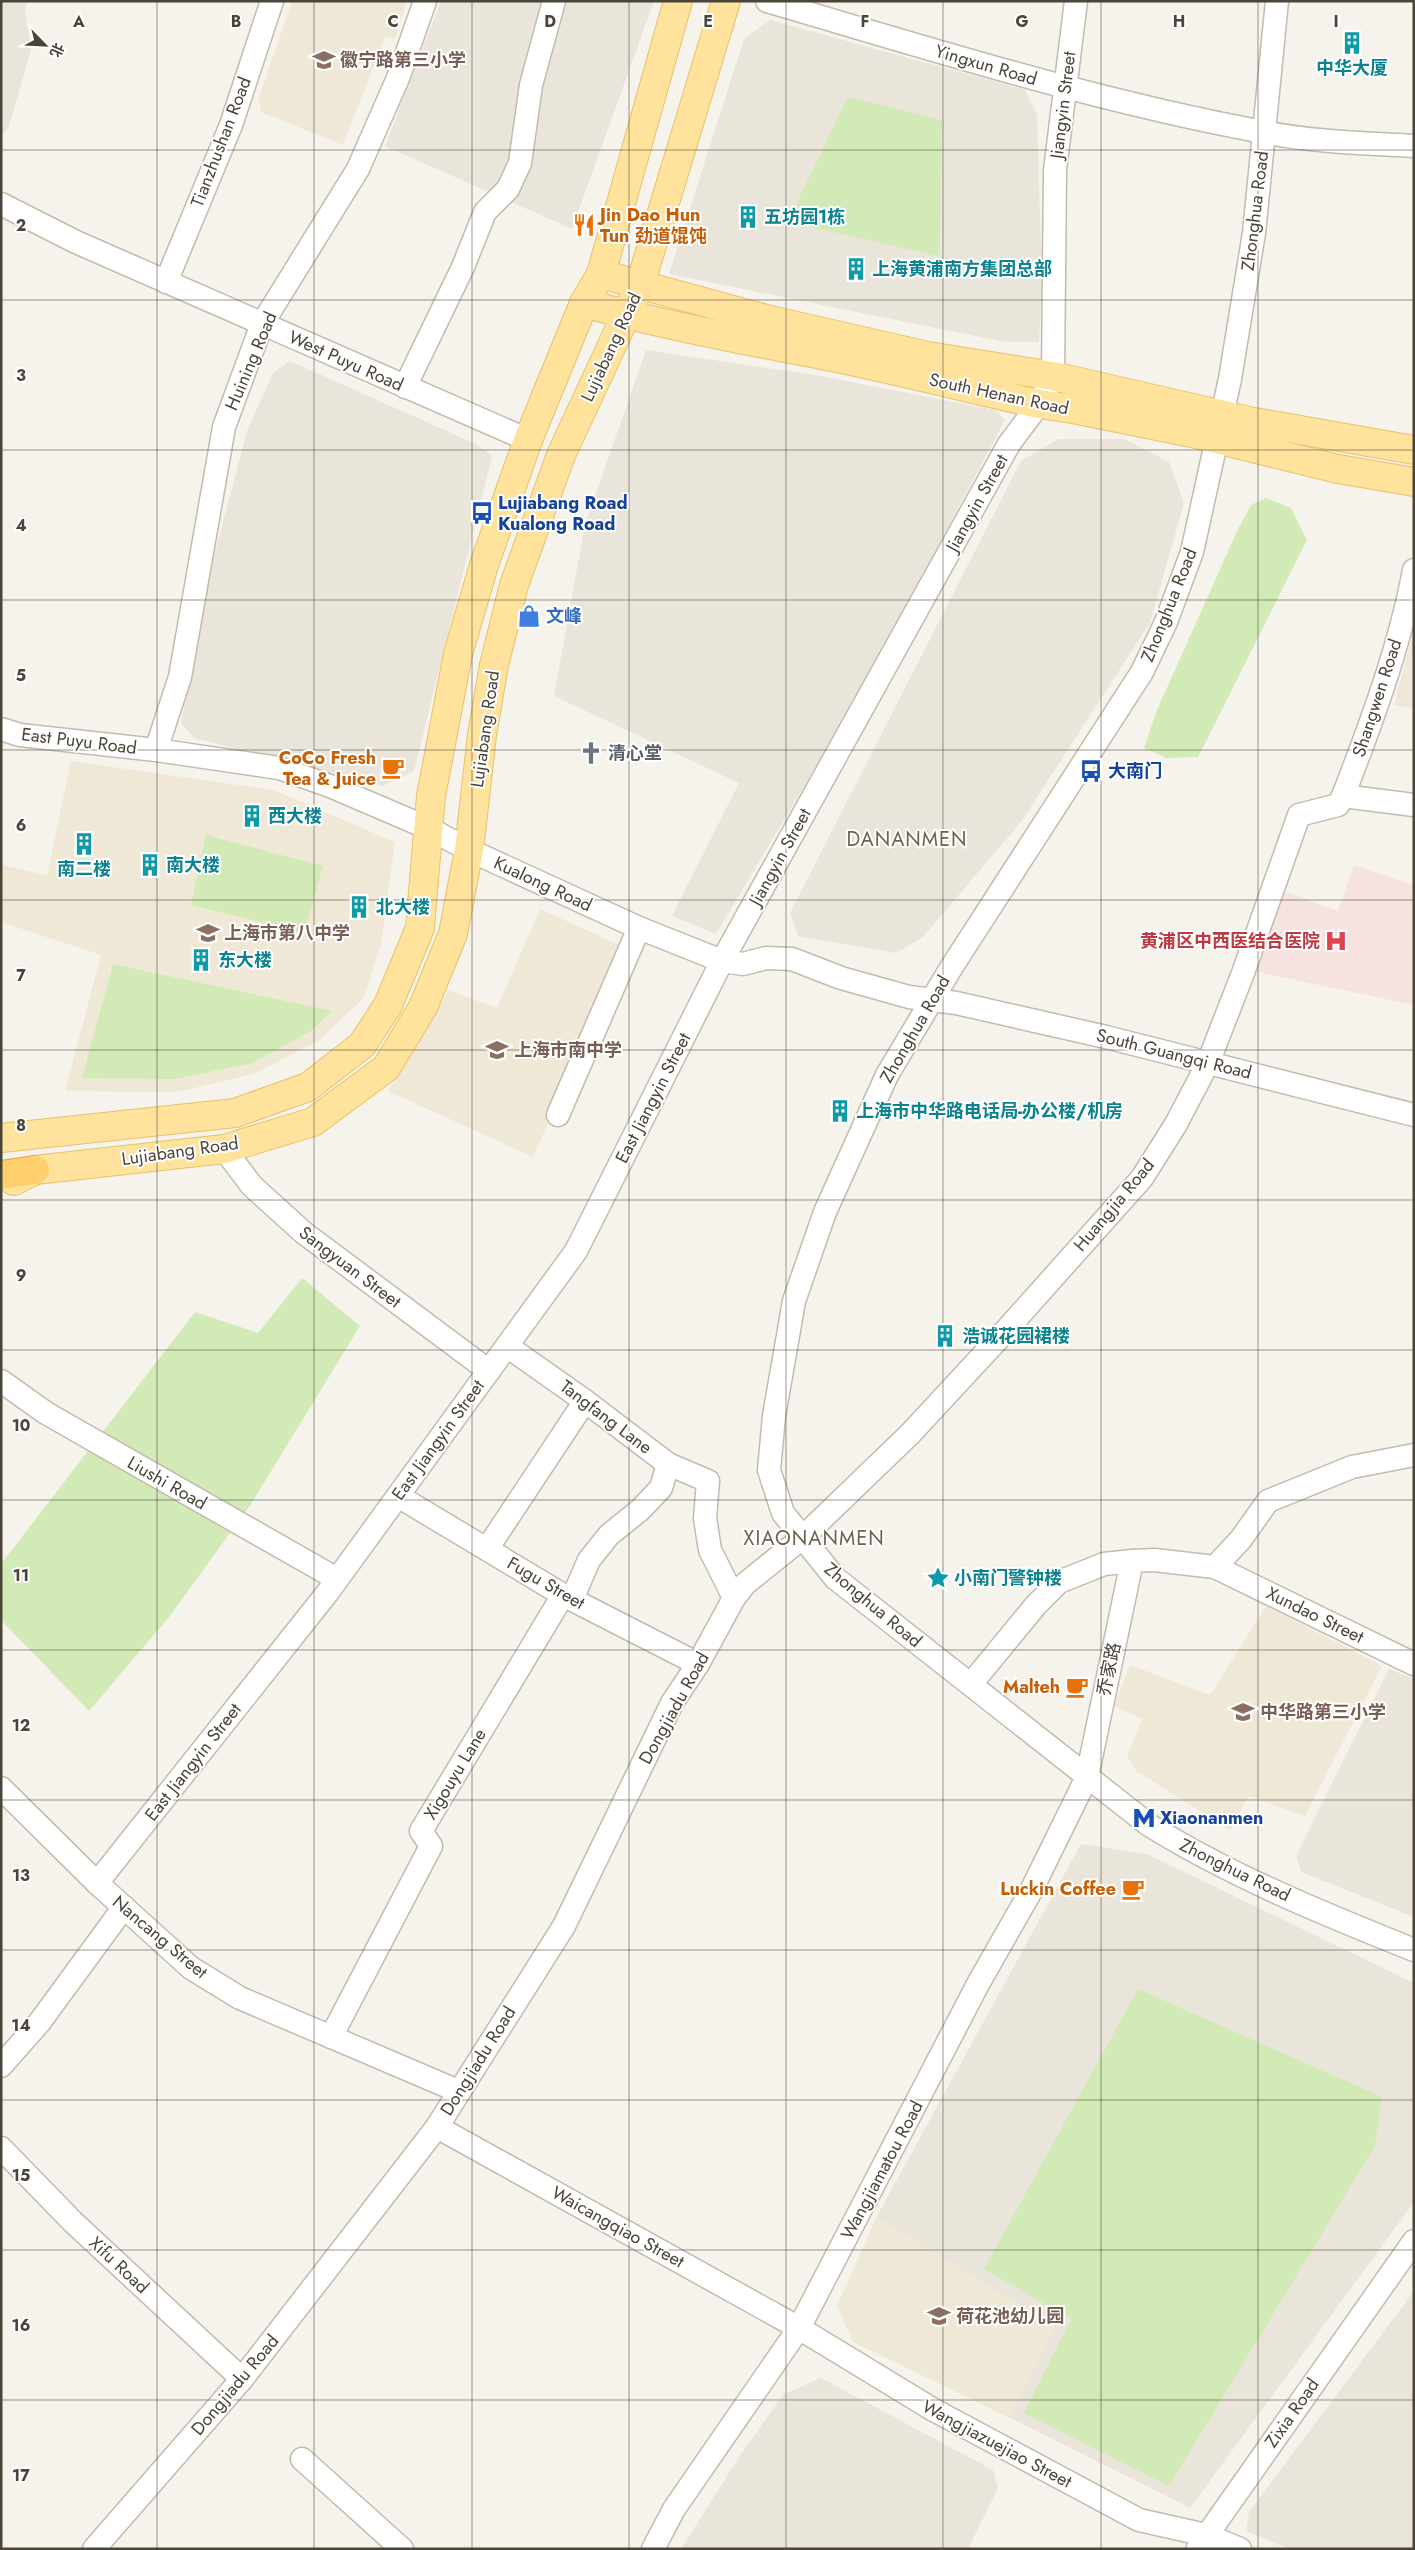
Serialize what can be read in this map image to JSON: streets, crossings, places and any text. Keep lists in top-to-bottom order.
{
  "streets": {
    "main road": ["Lujiabang Road", "South Henan Road"],
    "street": [
      "Yingxun Road",
      "Jiangyin Street",
      "Tianzhushan Road",
      "Zhonghua Road",
      "Huining Road",
      "West Puyu Road",
      "Shangwen Road",
      "East Puyu Road",
      "Kualong Road",
      "South Guangqi Road",
      "East Jiangyin Street",
      "Huangjia Road",
      "Sangyuan Street",
      "Tangfang Lane",
      "Liushi Road",
      "Fugu Street",
      "Xundao Street",
      "乔家路",
      "Dongjiadu Road",
      "Xigouyu Lane",
      "Nancang Street",
      "Wangjiamatou Road",
      "Waicangqiao Street",
      "Xifu Road",
      "Zixia Road",
      "Wangjiazuejiao Street"
    ]
  },
  "crossings": [
    ["Yingxun Road", "Jiangyin Street"],
    ["Yingxun Road", "Zhonghua Road"],
    ["Jiangyin Street", "South Henan Road"],
    ["Jiangyin Street", "Kualong Road"],
    ["Jiangyin Street", "East Jiangyin Street"],
    ["Tianzhushan Road", "West Puyu Road"],
    ["Zhonghua Road", "South Henan Road"],
    ["Zhonghua Road", "Kualong Road"],
    ["Zhonghua Road", "South Guangqi Road"],
    ["Zhonghua Road", "Huangjia Road"],
    ["Zhonghua Road", "乔家路"],
    ["Zhonghua Road", "Dongjiadu Road"],
    ["Zhonghua Road", "Wangjiamatou Road"],
    ["Lujiabang Road", "West Puyu Road"],
    ["Lujiabang Road", "South Henan Road"],
    ["Lujiabang Road", "Kualong Road"],
    ["Lujiabang Road", "Sangyuan Street"],
    ["Huining Road", "West Puyu Road"],
    ["Huining Road", "East Puyu Road"],
    ["Huining Road", "Kualong Road"],
    ["Shangwen Road", "Huangjia Road"],
    ["East Puyu Road", "Kualong Road"],
    ["Kualong Road", "South Guangqi Road"],
    ["Kualong Road", "East Jiangyin Street"],
    ["South Guangqi Road", "Huangjia Road"],
    ["East Jiangyin Street", "Sangyuan Street"],
    ["East Jiangyin Street", "Tangfang Lane"],
    ["East Jiangyin Street", "Liushi Road"],
    ["East Jiangyin Street", "Fugu Street"],
    ["East Jiangyin Street", "Nancang Street"],
    ["Huangjia Road", "Dongjiadu Road"],
    ["Tangfang Lane", "Dongjiadu Road"],
    ["Tangfang Lane", "Xigouyu Lane"],
    ["Fugu Street", "Dongjiadu Road"],
    ["Fugu Street", "Xigouyu Lane"],
    ["乔家路", "Wangjiamatou Road"],
    ["Dongjiadu Road", "Nancang Street"],
    ["Dongjiadu Road", "Waicangqiao Street"],
    ["Dongjiadu Road", "Xifu Road"],
    ["Xigouyu Lane", "Nancang Street"],
    ["Wangjiamatou Road", "Waicangqiao Street"],
    ["Wangjiamatou Road", "Wangjiazuejiao Street"],
    ["Waicangqiao Street", "Wangjiazuejiao Street"],
    ["Zixia Road", "Wangjiazuejiao Street"]
  ],
  "districts": ["DANANMEN", "XIAONANMEN"],
  "places": {
    "building": [
      "中华大厦",
      "五坊园1栋",
      "上海黄浦南方集团总部",
      "西大楼",
      "南二楼",
      "南大楼",
      "北大楼",
      "东大楼",
      "上海市中华路电话局-办公楼/机房",
      "浩诚花园裙楼"
    ],
    "school or university": [
      "徽宁路第三小学",
      "上海市第八中学",
      "上海市南中学",
      "中华路第三小学",
      "荷花池幼儿园"
    ],
    "restaurant": ["Jin Dao Hun Tun 劲道馄饨"],
    "bus stop": ["Lujiabang Road Kualong Road", "大南门"],
    "shop": ["文峰"],
    "church": ["清心堂"],
    "cafe": ["CoCo Fresh Tea & Juice", "Malteh", "Luckin Coffee"],
    "hospital": ["黄浦区中西医结合医院"],
    "place": ["小南门警钟楼"],
    "metro station": ["Xiaonanmen"]
  },
  "north": "bottom right",
  "grid": {
    "columns": [
      "A",
      "B",
      "C",
      "D",
      "E",
      "F",
      "G",
      "H",
      "I"
    ],
    "rows": [
      "2",
      "3",
      "4",
      "5",
      "6",
      "7",
      "8",
      "9",
      "10",
      "11",
      "12",
      "13",
      "14",
      "15",
      "16",
      "17"
    ]
  }
}
